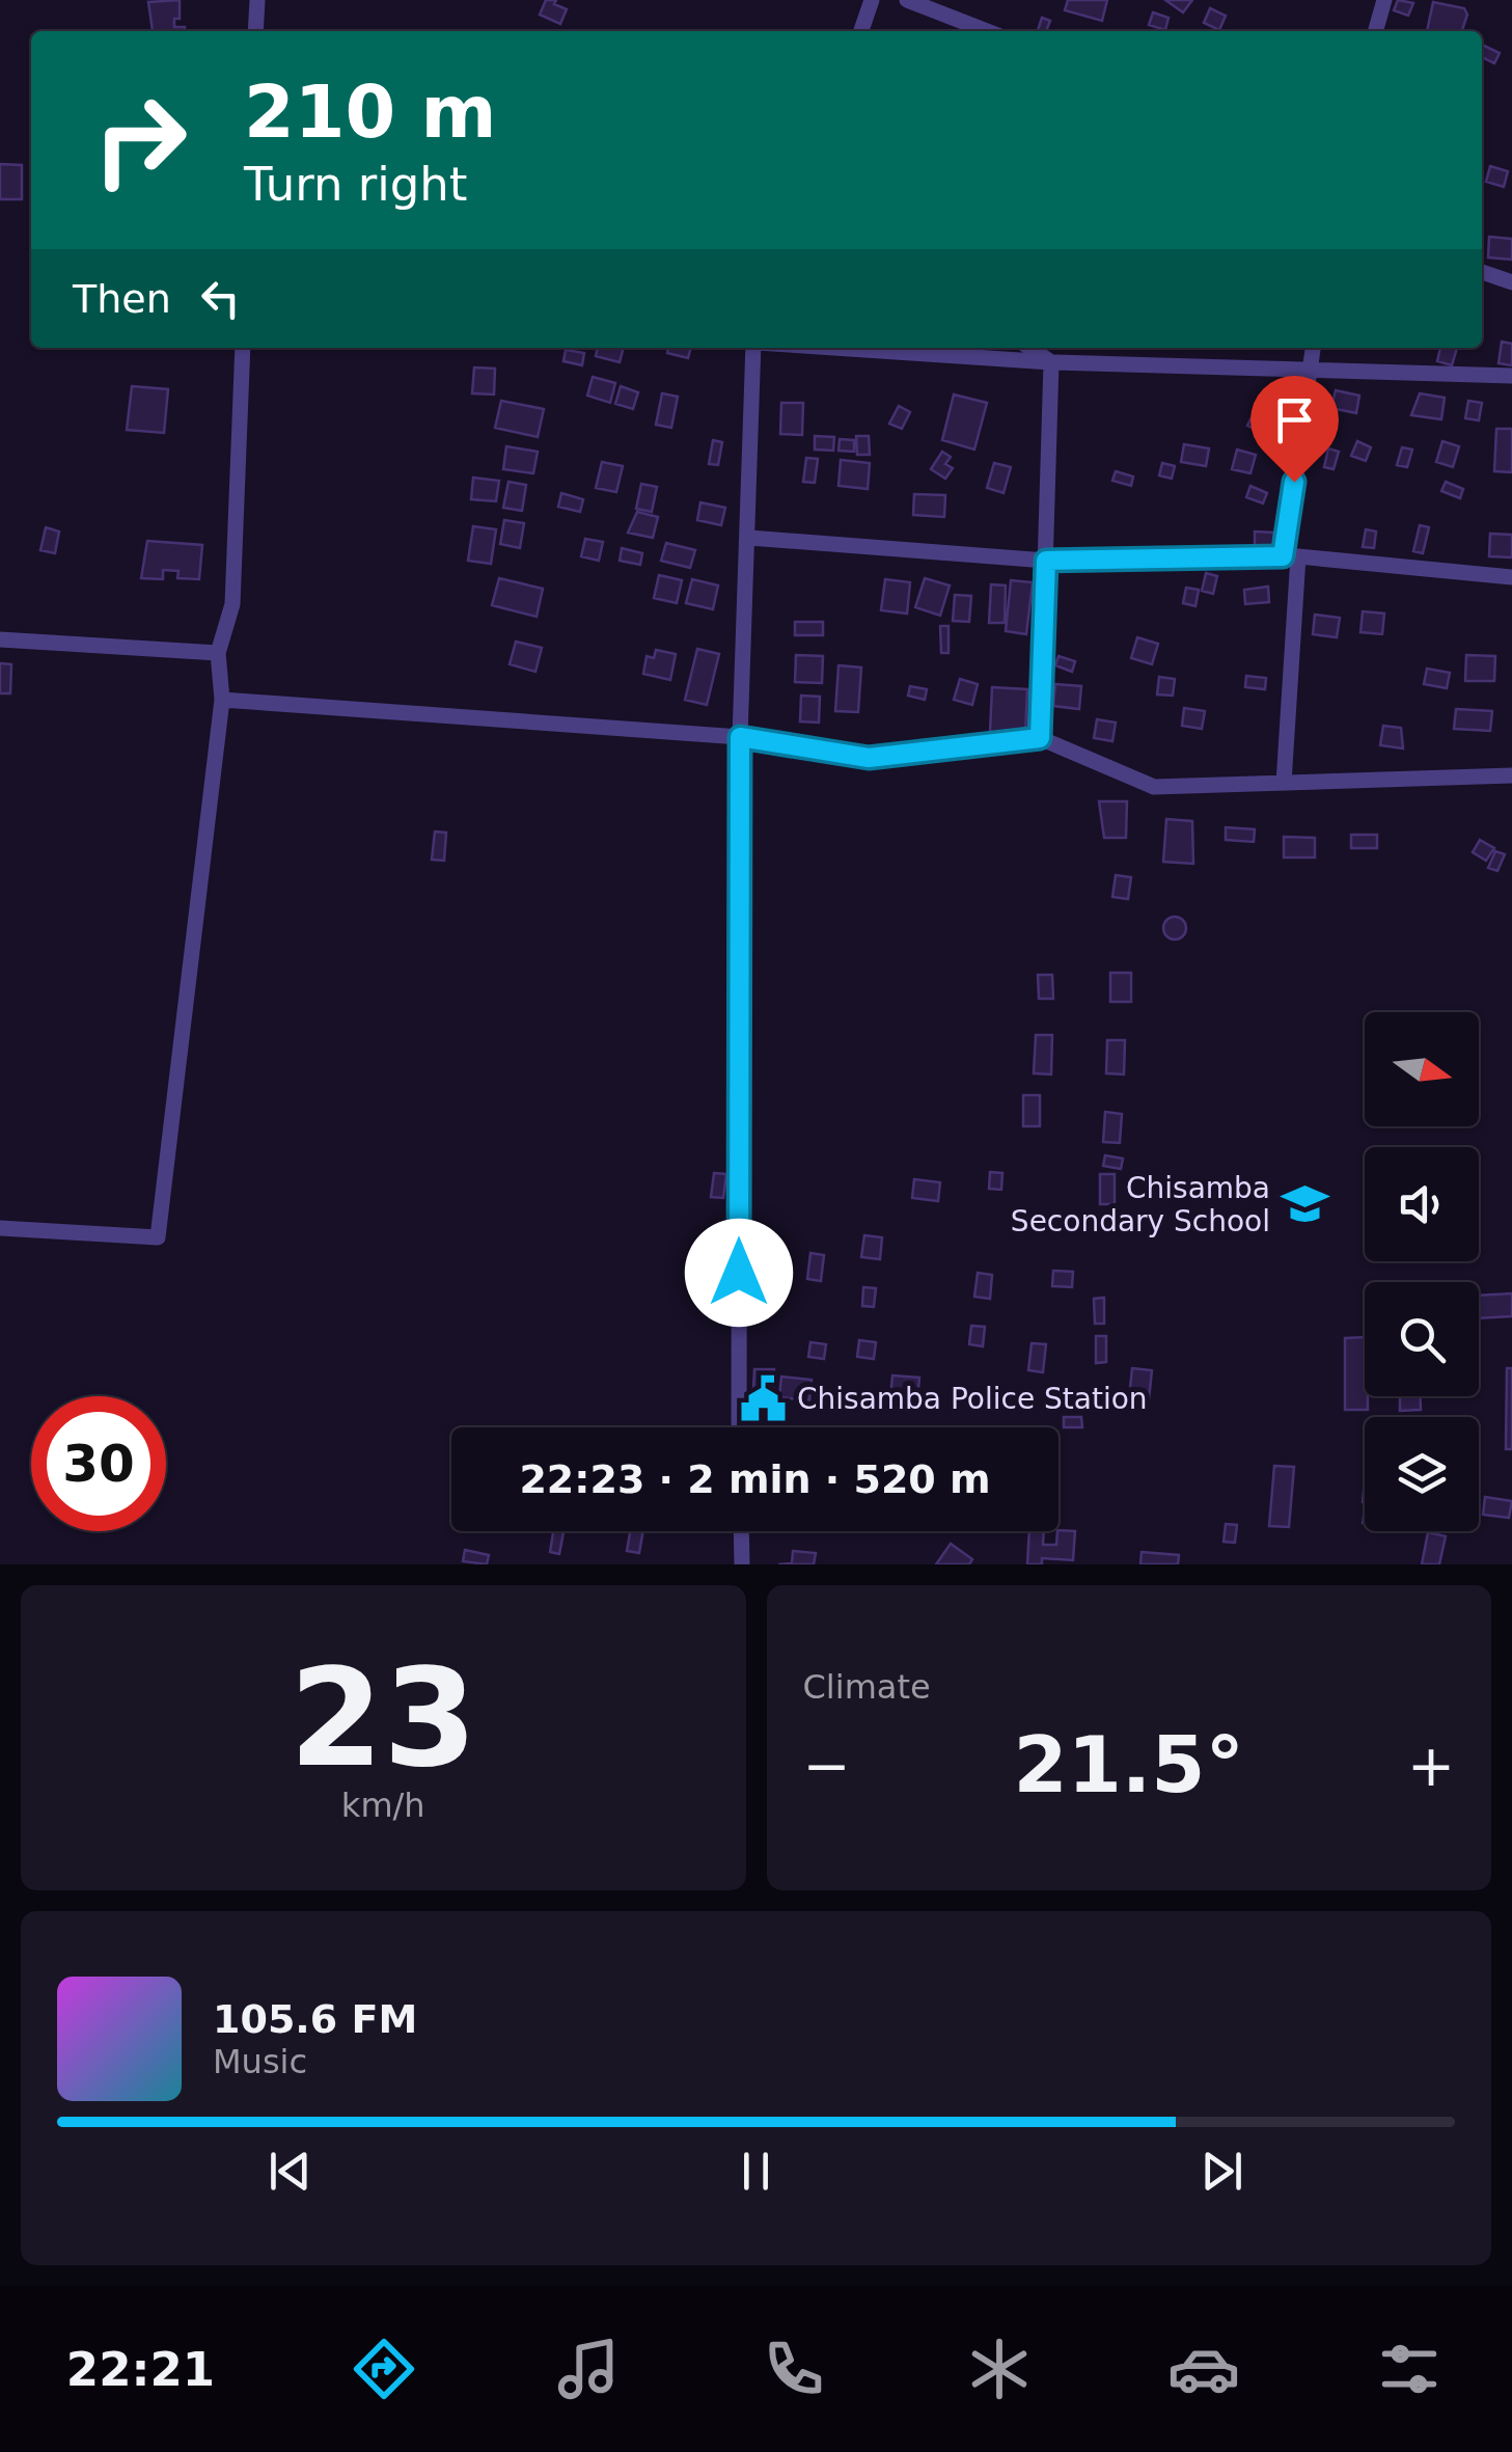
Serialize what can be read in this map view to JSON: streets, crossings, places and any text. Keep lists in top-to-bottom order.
{
  "places": {
    "school or university": ["Chisamba Secondary School"],
    "public building": ["Chisamba Police Station"]
  },
  "north": "right",
  "page": {
    "turn": ["210 m", "Turn right"],
    "then": "Then",
    "limit": "30",
    "trip": "22:23 · 2 min · 520 m",
    "tile": [
      ["23", "km/h"],
      "Climate"
    ],
    "heat": ["−", "21.5°", "+"],
    "song": ["105.6 FM", "Music"],
    "tabs": "22:21"
  }
}
